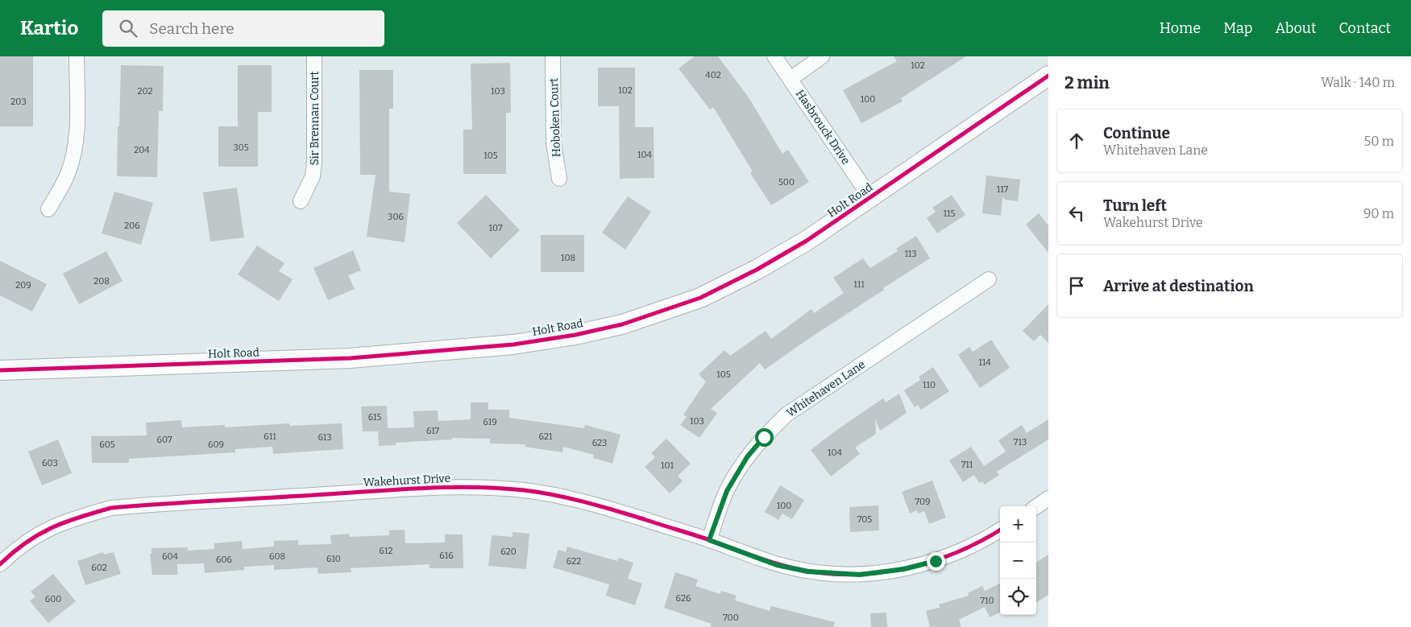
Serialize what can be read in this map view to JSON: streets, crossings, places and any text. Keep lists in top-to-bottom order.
{
  "streets": {
    "street": [
      "Hoboken Court",
      "Sir Brennan Court",
      "Hasbrouck Drive",
      "Holt Road",
      "Whitehaven Lane",
      "Wakehurst Drive"
    ]
  },
  "crossings": [
    ["Hasbrouck Drive", "Holt Road"],
    ["Whitehaven Lane", "Wakehurst Drive"]
  ],
  "house_numbers": [
    "102",
    "402",
    "102",
    "202",
    "103",
    "100",
    "203",
    "305",
    "204",
    "104",
    "105",
    "500",
    "117",
    "115",
    "306",
    "206",
    "107",
    "113",
    "108",
    "208",
    "111",
    "209",
    "114",
    "105",
    "110",
    "615",
    "103",
    "619",
    "617",
    "611",
    "621",
    "613",
    "607",
    "713",
    "623",
    "605",
    "609",
    "104",
    "603",
    "711",
    "101",
    "709",
    "100",
    "705",
    "612",
    "620",
    "616",
    "604",
    "608",
    "610",
    "606",
    "622",
    "602",
    "626",
    "600",
    "710",
    "700"
  ],
  "page": {
    "header": "Kartio",
    "search": "Search here",
    "nav": [
      "Home",
      "Map",
      "About",
      "Contact"
    ],
    "heading": ["2 min", "Walk · 140 m"],
    "list": [
      ["Continue", "Whitehaven Lane", "50 m"],
      ["Turn left", "Wakehurst Drive", "90 m"],
      "Arrive at destination"
    ],
    "map_buttons": ["+", "−"]
  }
}
